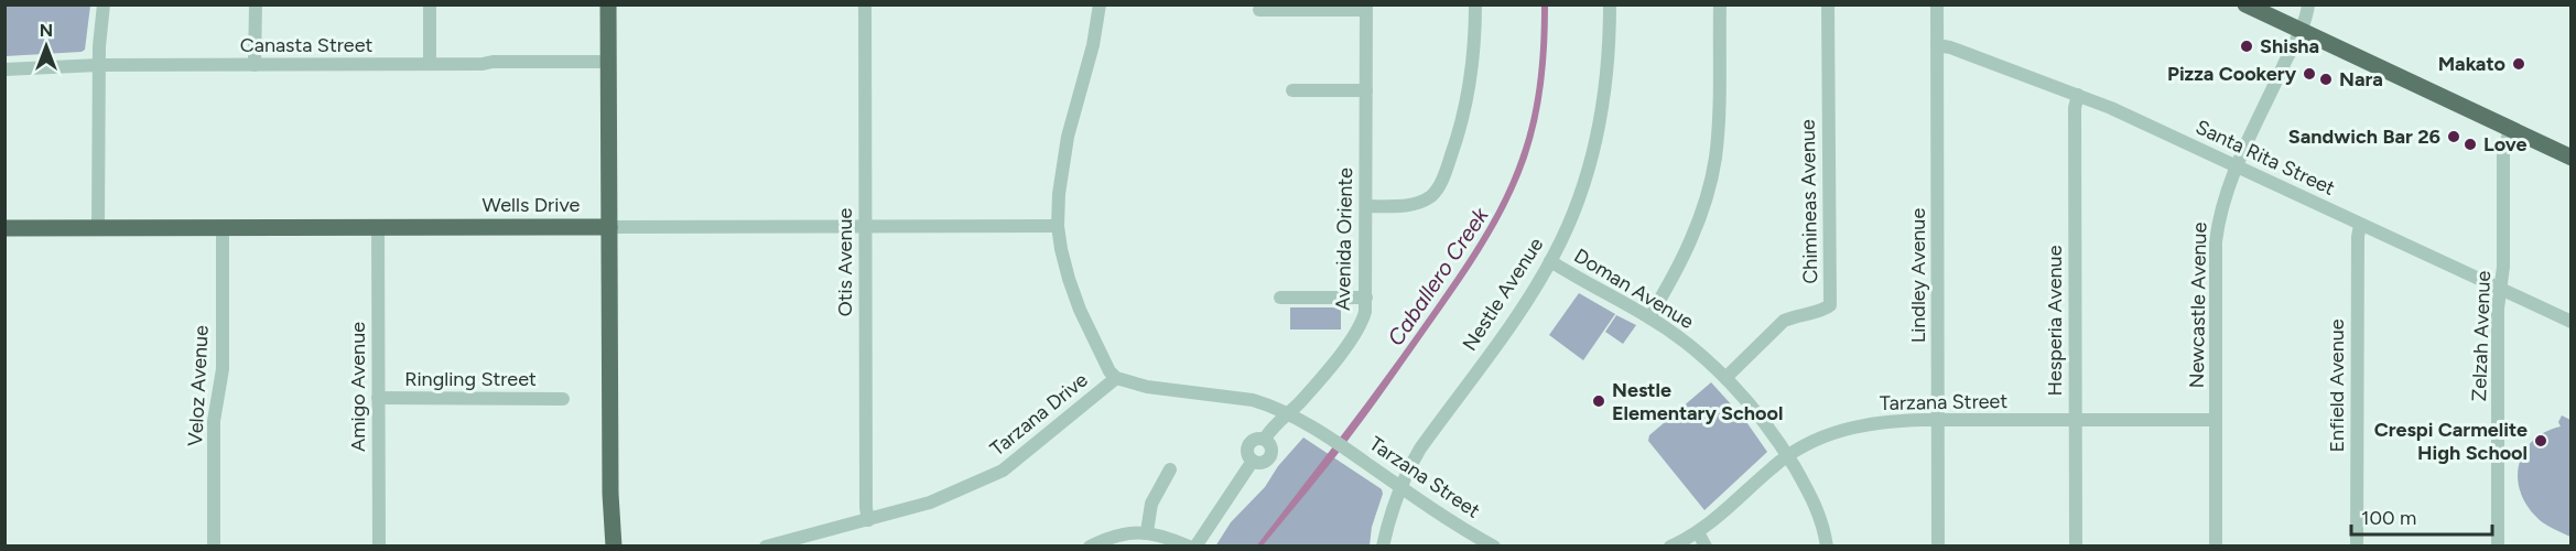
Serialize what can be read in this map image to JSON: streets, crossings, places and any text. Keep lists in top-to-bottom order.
{
  "streets": {
    "main road": ["Wells Drive"],
    "street": [
      "Canasta Street",
      "Santa Rita Street",
      "Chimineas Avenue",
      "Avenida Oriente",
      "Otis Avenue",
      "Lindley Avenue",
      "Doman Avenue",
      "Nestle Avenue",
      "Newcastle Avenue",
      "Hesperia Avenue",
      "Zelzah Avenue",
      "Ringling Street",
      "Veloz Avenue",
      "Enfield Avenue",
      "Amigo Avenue",
      "Tarzana Street",
      "Tarzana Drive"
    ]
  },
  "crossings": [
    ["Santa Rita Street", "Lindley Avenue"],
    ["Santa Rita Street", "Newcastle Avenue"],
    ["Santa Rita Street", "Hesperia Avenue"],
    ["Santa Rita Street", "Zelzah Avenue"],
    ["Santa Rita Street", "Enfield Avenue"],
    ["Chimineas Avenue", "Doman Avenue"],
    ["Wells Drive", "Otis Avenue"],
    ["Wells Drive", "Veloz Avenue"],
    ["Wells Drive", "Amigo Avenue"],
    ["Avenida Oriente", "Tarzana Drive"],
    ["Otis Avenue", "Tarzana Drive"],
    ["Lindley Avenue", "Tarzana Street"],
    ["Doman Avenue", "Nestle Avenue"],
    ["Doman Avenue", "Tarzana Street"],
    ["Nestle Avenue", "Tarzana Street"],
    ["Newcastle Avenue", "Tarzana Street"],
    ["Hesperia Avenue", "Tarzana Street"],
    ["Ringling Street", "Amigo Avenue"],
    ["Tarzana Street", "Tarzana Drive"]
  ],
  "water": ["Caballero Creek"],
  "places": [
    "Shisha",
    "Makato",
    "Pizza Cookery",
    "Nara",
    "Sandwich Bar 26",
    "Love",
    "Nestle Elementary School",
    "Crespi Carmelite High School"
  ],
  "scale_bar": "100 m",
  "north": "top"
}
